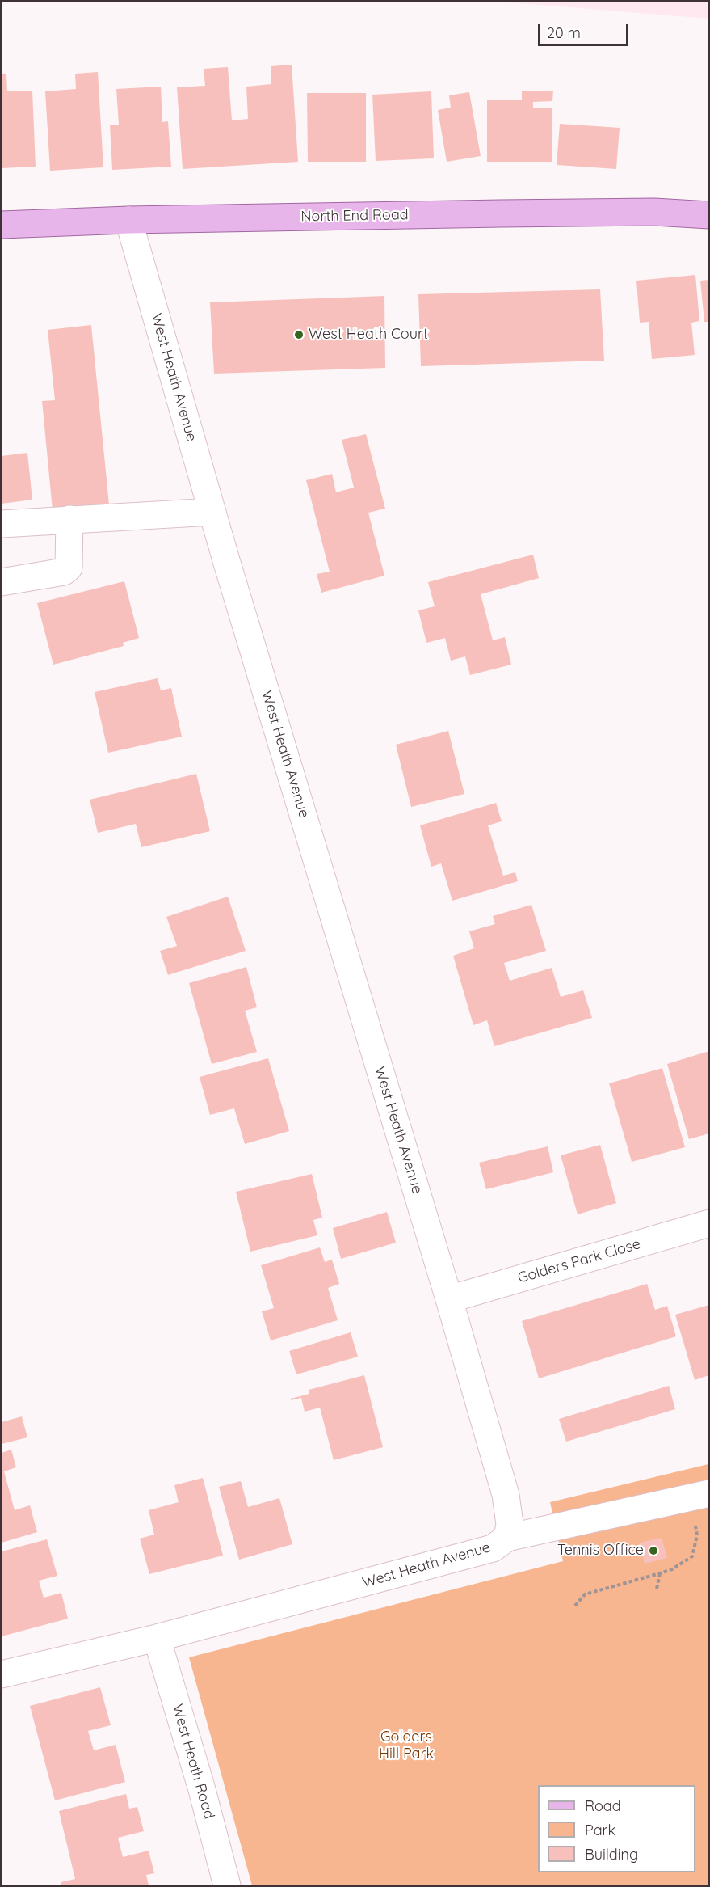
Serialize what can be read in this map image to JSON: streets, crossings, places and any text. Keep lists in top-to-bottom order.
{
  "streets": {
    "main road": ["North End Road"],
    "street": ["West Heath Avenue", "Golders Park Close", "West Heath Road"]
  },
  "crossings": [
    ["North End Road", "West Heath Avenue"],
    ["West Heath Avenue", "Golders Park Close"],
    ["West Heath Avenue", "West Heath Road"]
  ],
  "parks": ["Golders Hill Park"],
  "places": ["West Heath Court", "Tennis Office"],
  "legend": ["Road", "Park", "Building"],
  "scale_bar": "20 m"
}
